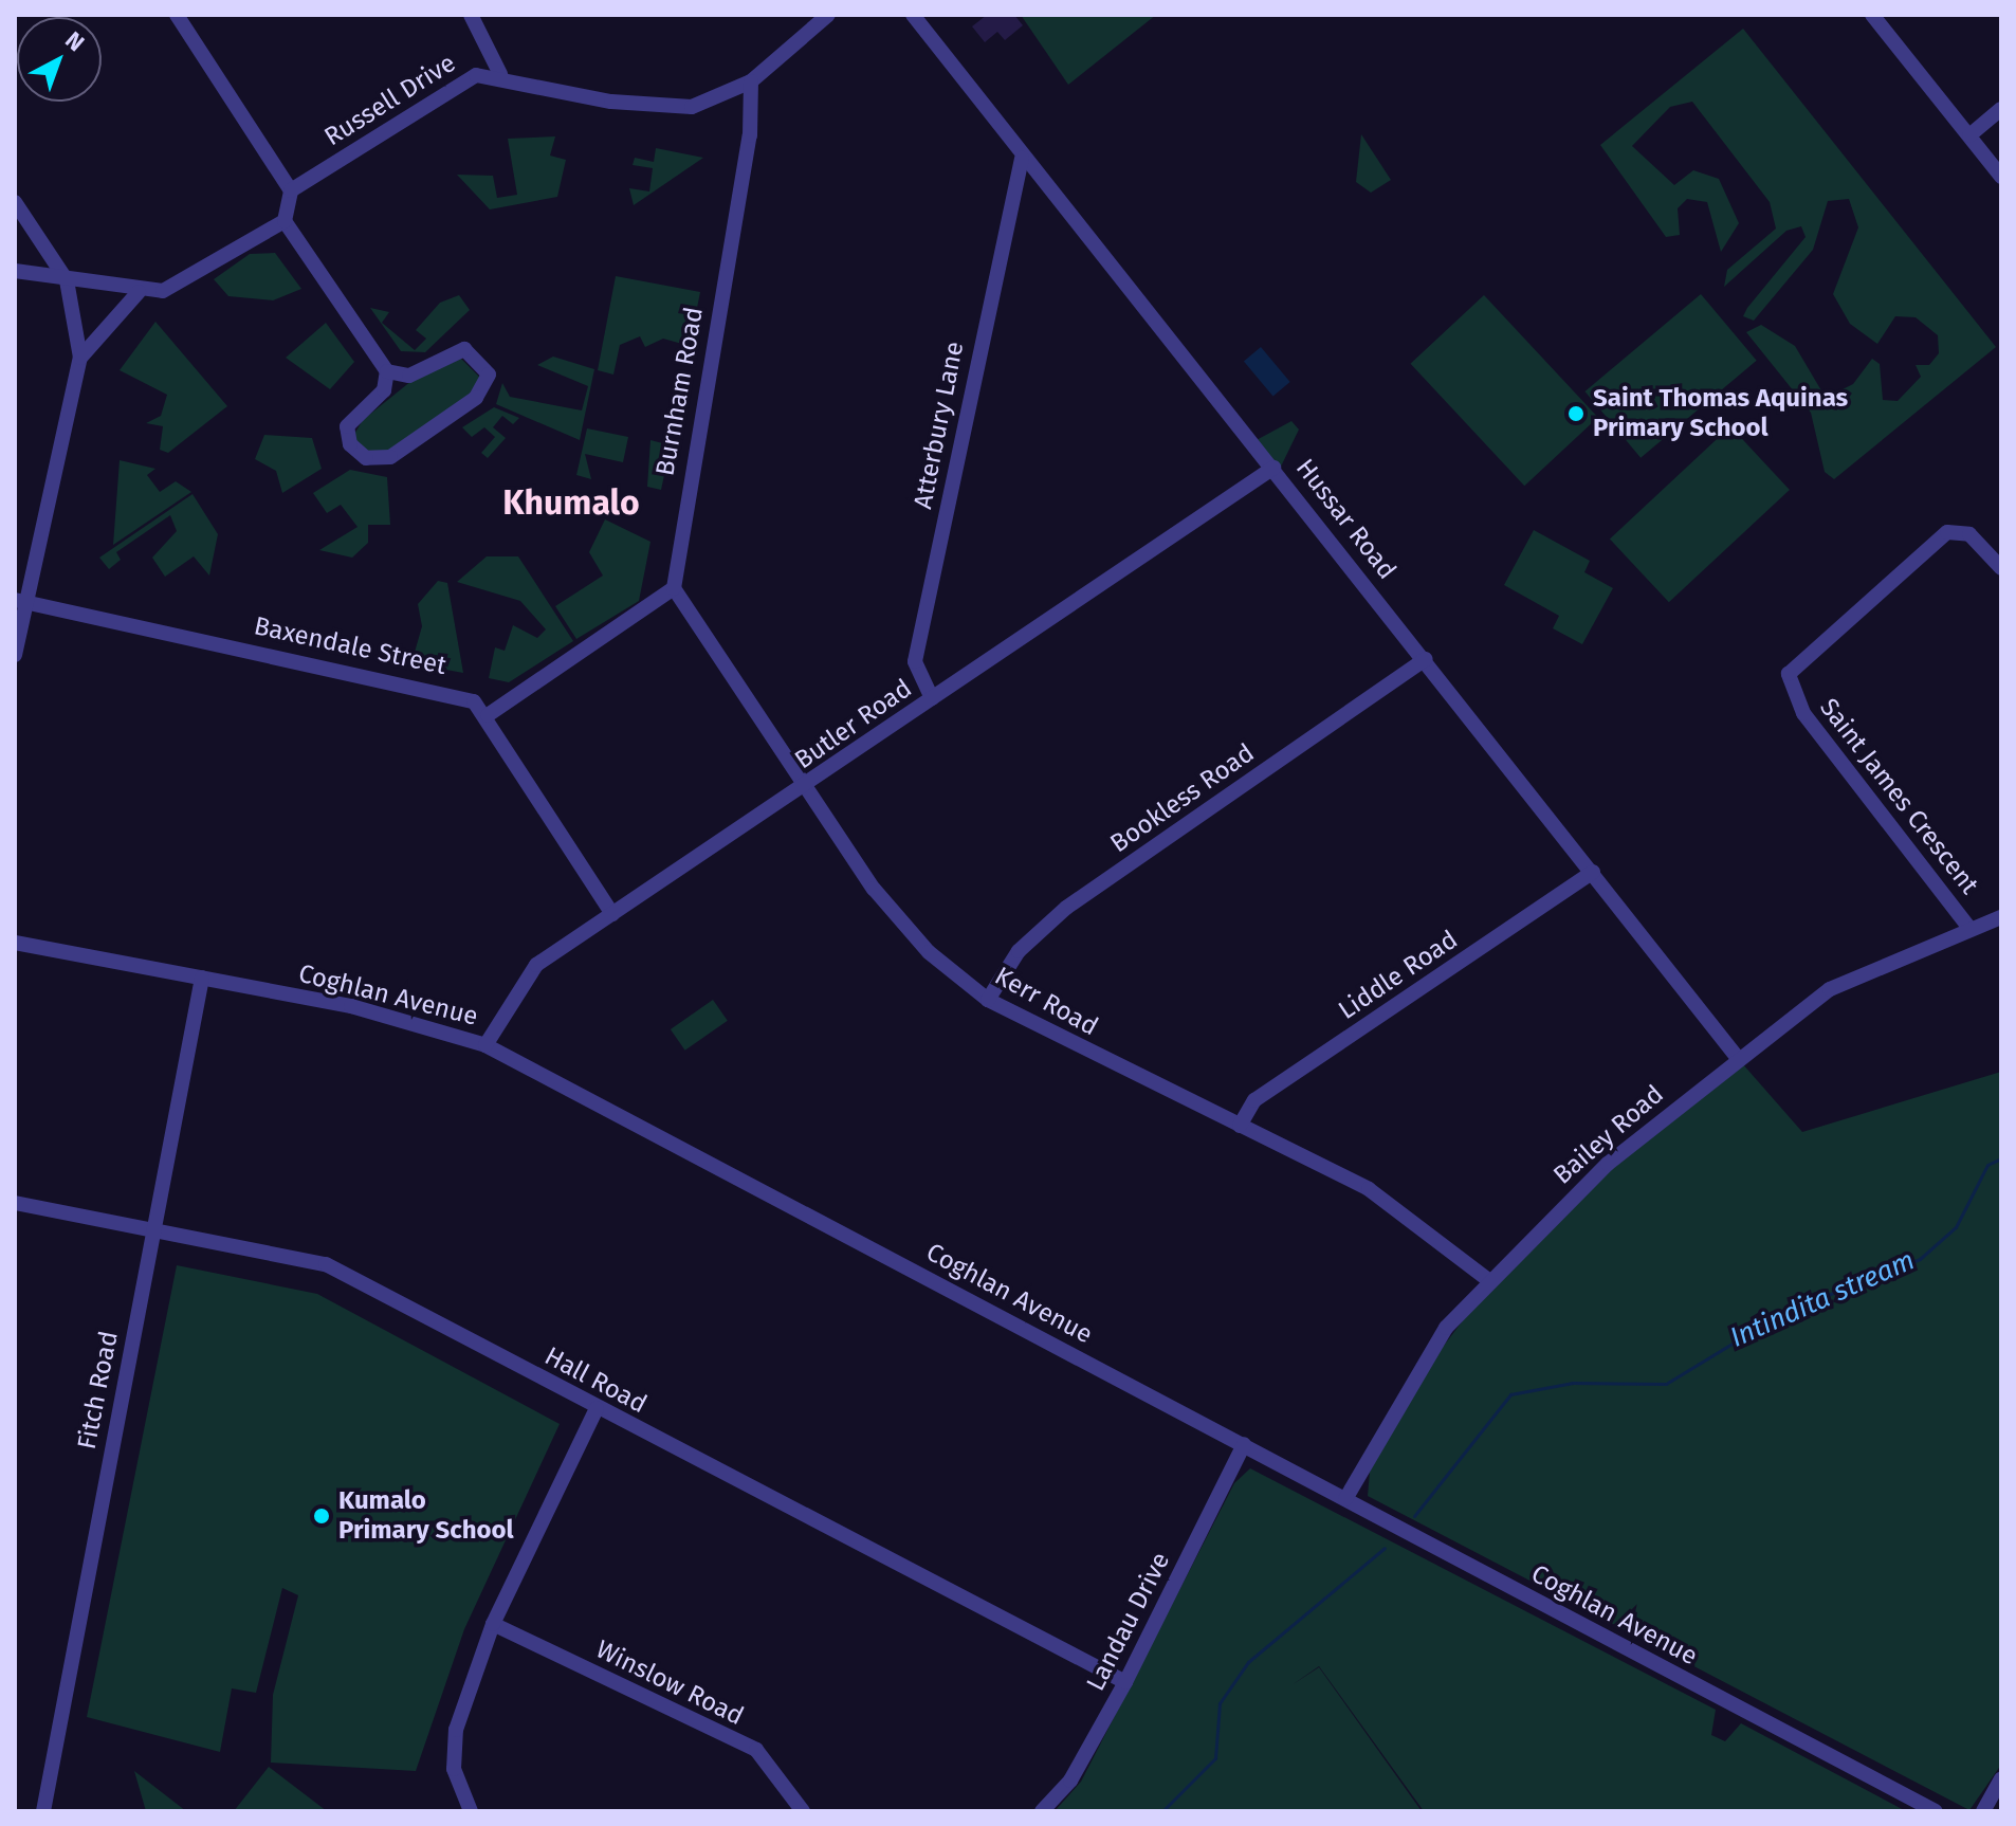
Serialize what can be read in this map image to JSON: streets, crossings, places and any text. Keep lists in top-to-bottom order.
{
  "streets": {
    "street": [
      "Russell Drive",
      "Burnham Road",
      "Atterbury Lane",
      "Hussar Road",
      "Baxendale Street",
      "Butler Road",
      "Saint James Crescent",
      "Bookless Road",
      "Liddle Road",
      "Coghlan Avenue",
      "Kerr Road",
      "Bailey Road",
      "Hall Road",
      "Fitch Road",
      "Landau Drive",
      "Winslow Road"
    ]
  },
  "crossings": [
    ["Burnham Road", "Kerr Road"],
    ["Atterbury Lane", "Hussar Road"],
    ["Atterbury Lane", "Butler Road"],
    ["Hussar Road", "Butler Road"],
    ["Hussar Road", "Bookless Road"],
    ["Hussar Road", "Liddle Road"],
    ["Hussar Road", "Bailey Road"],
    ["Baxendale Street", "Butler Road"],
    ["Butler Road", "Coghlan Avenue"],
    ["Butler Road", "Kerr Road"],
    ["Saint James Crescent", "Bailey Road"],
    ["Bookless Road", "Kerr Road"],
    ["Liddle Road", "Kerr Road"],
    ["Coghlan Avenue", "Bailey Road"],
    ["Coghlan Avenue", "Fitch Road"],
    ["Coghlan Avenue", "Landau Drive"],
    ["Kerr Road", "Bailey Road"],
    ["Hall Road", "Fitch Road"],
    ["Hall Road", "Landau Drive"]
  ],
  "districts": ["Khumalo"],
  "water": ["Intindita stream"],
  "places": ["Saint Thomas Aquinas Primary School", "Kumalo Primary School"],
  "north": "top right"
}
